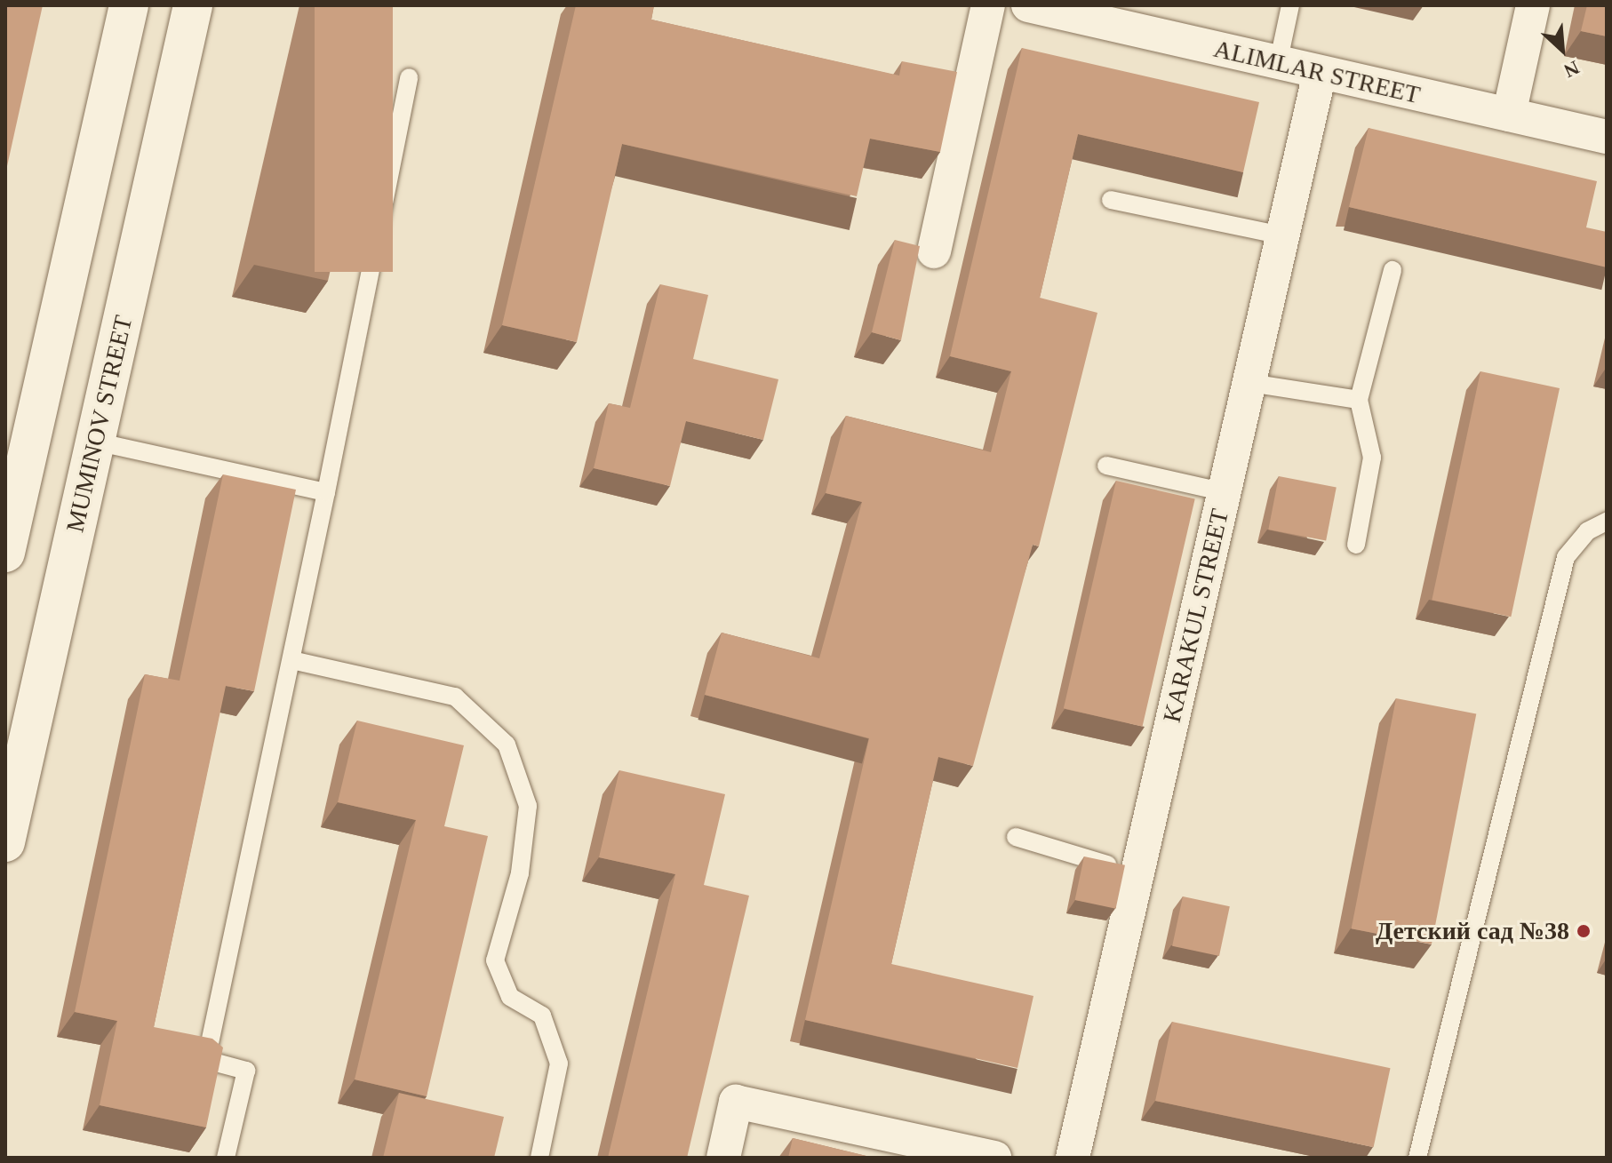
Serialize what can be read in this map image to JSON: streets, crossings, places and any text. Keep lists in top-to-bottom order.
{
  "streets": {
    "main road": ["MUMINOV STREET"],
    "street": ["АLIMLAR STREET", "KARAKUL STREET"]
  },
  "crossings": [
    ["АLIMLAR STREET", "KARAKUL STREET"]
  ],
  "places": ["Детский сад №38"],
  "north": "bottom right"
}
